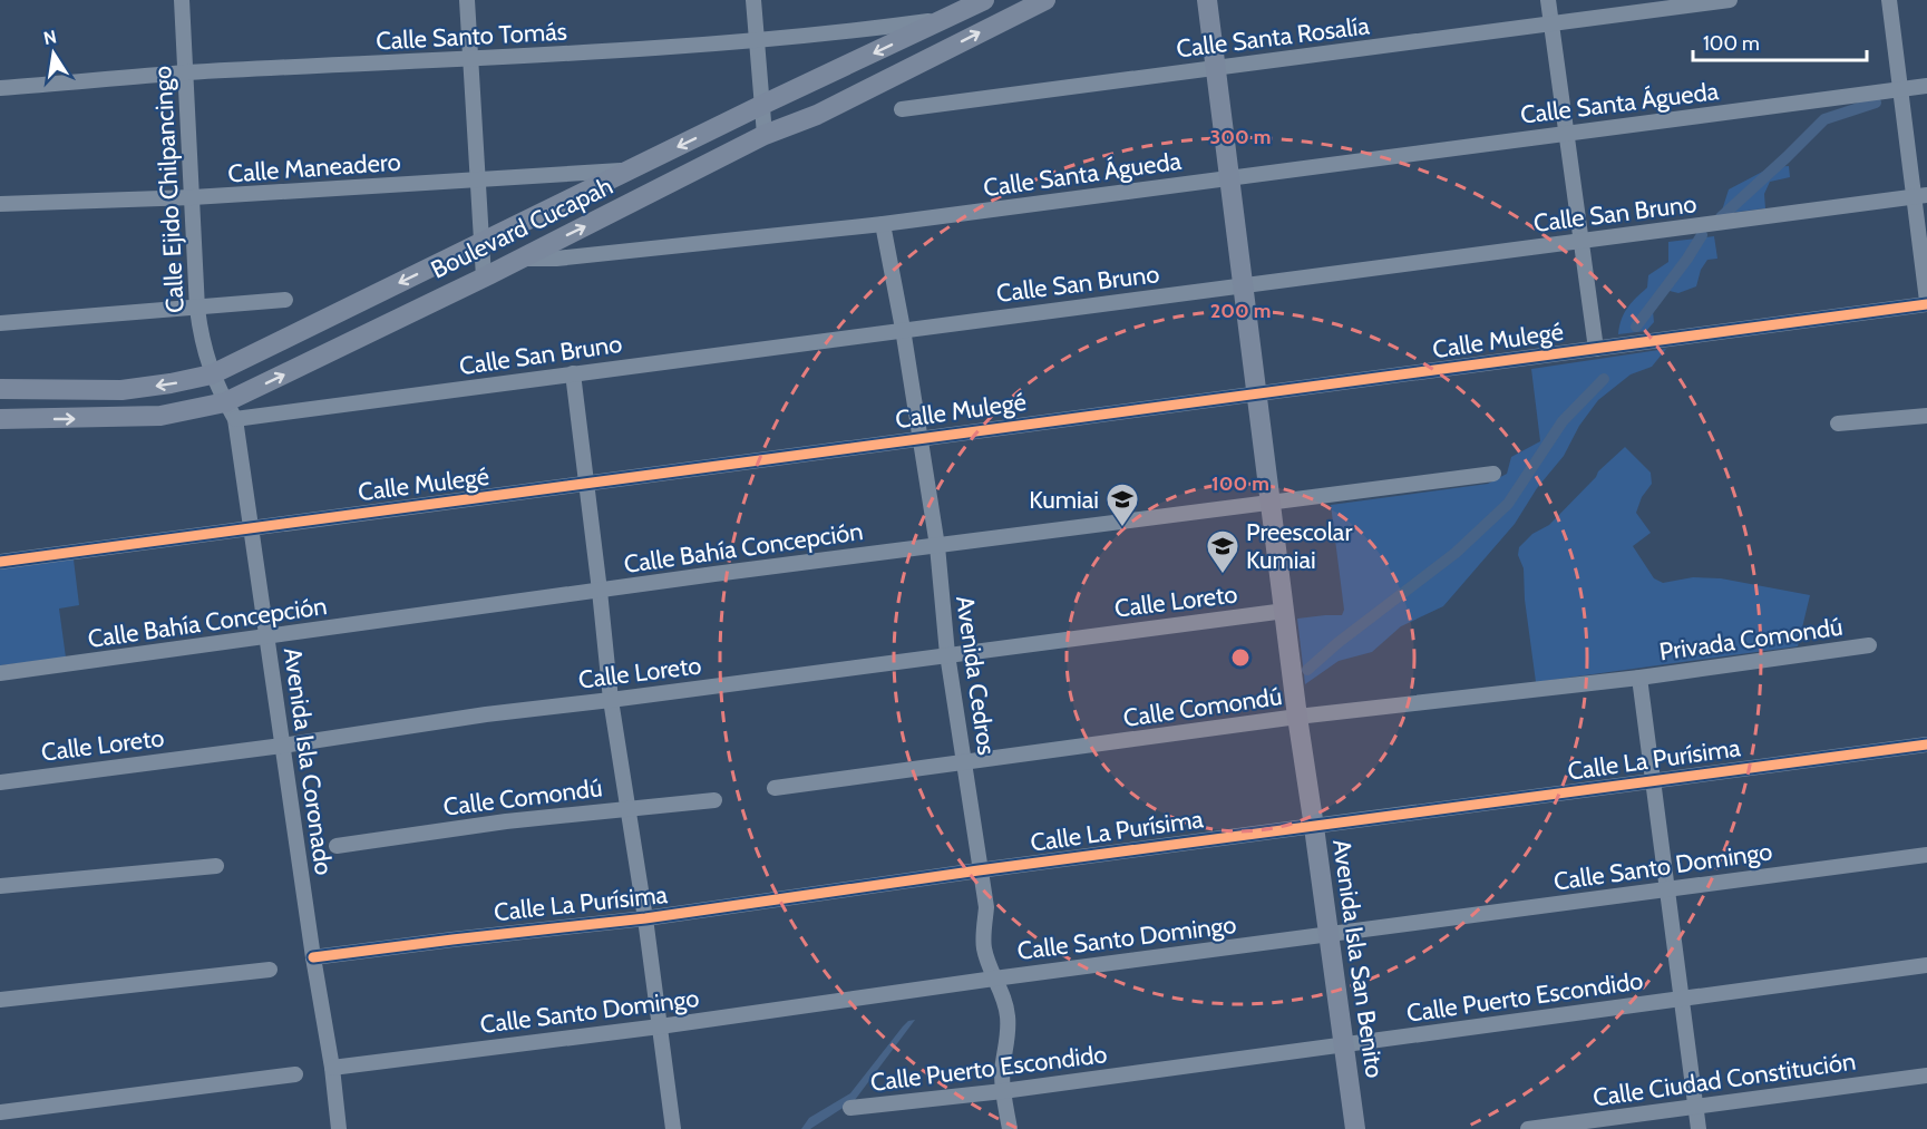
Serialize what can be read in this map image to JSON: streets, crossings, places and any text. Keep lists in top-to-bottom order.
{
  "streets": {
    "main road": ["Boulevard Cucapah", "Avenida Isla San Benito"],
    "street": [
      "Calle Santo Tomás",
      "Calle Santa Rosalía",
      "Calle Santa Águeda",
      "Calle Maneadero",
      "Calle Ejido Chilpancingo",
      "Calle San Bruno",
      "Calle Mulegé",
      "Calle Bahía Concepción",
      "Calle Loreto",
      "Privada Comondú",
      "Avenida Cedros",
      "Calle Comondú",
      "Calle La Purísima",
      "Avenida Isla Coronado",
      "Calle Santo Domingo",
      "Calle Puerto Escondido",
      "Calle Ciudad Constitución"
    ]
  },
  "crossings": [
    ["Calle Santo Tomás", "Calle Ejido Chilpancingo"],
    ["Calle Santo Tomás", "Boulevard Cucapah"],
    ["Calle Santa Rosalía", "Avenida Isla San Benito"],
    ["Calle Santa Águeda", "Boulevard Cucapah"],
    ["Calle Santa Águeda", "Avenida Cedros"],
    ["Calle Santa Águeda", "Avenida Isla San Benito"],
    ["Calle Maneadero", "Calle Ejido Chilpancingo"],
    ["Calle Maneadero", "Boulevard Cucapah"],
    ["Calle Ejido Chilpancingo", "Calle San Bruno"],
    ["Calle Ejido Chilpancingo", "Boulevard Cucapah"],
    ["Calle Ejido Chilpancingo", "Avenida Isla Coronado"],
    ["Calle San Bruno", "Boulevard Cucapah"],
    ["Calle San Bruno", "Avenida Cedros"],
    ["Calle San Bruno", "Avenida Isla Coronado"],
    ["Calle San Bruno", "Avenida Isla San Benito"],
    ["Boulevard Cucapah", "Avenida Isla Coronado"],
    ["Calle Mulegé", "Avenida Cedros"],
    ["Calle Mulegé", "Avenida Isla Coronado"],
    ["Calle Mulegé", "Avenida Isla San Benito"],
    ["Calle Bahía Concepción", "Avenida Cedros"],
    ["Calle Bahía Concepción", "Avenida Isla Coronado"],
    ["Calle Bahía Concepción", "Avenida Isla San Benito"],
    ["Calle Loreto", "Avenida Cedros"],
    ["Calle Loreto", "Avenida Isla Coronado"],
    ["Calle Loreto", "Avenida Isla San Benito"],
    ["Privada Comondú", "Calle Comondú"],
    ["Avenida Cedros", "Calle Comondú"],
    ["Avenida Cedros", "Calle La Purísima"],
    ["Avenida Cedros", "Calle Santo Domingo"],
    ["Avenida Cedros", "Calle Puerto Escondido"],
    ["Calle Comondú", "Avenida Isla San Benito"],
    ["Calle La Purísima", "Avenida Isla Coronado"],
    ["Calle La Purísima", "Avenida Isla San Benito"],
    ["Avenida Isla Coronado", "Calle Santo Domingo"],
    ["Calle Santo Domingo", "Avenida Isla San Benito"],
    ["Avenida Isla San Benito", "Calle Puerto Escondido"]
  ],
  "places": {
    "school or university": ["Kumiai", "Preescolar Kumiai"]
  },
  "scale_bar": "100 m",
  "north": "top",
  "rings": ["300 m", "200 m", "100 m"]
}
